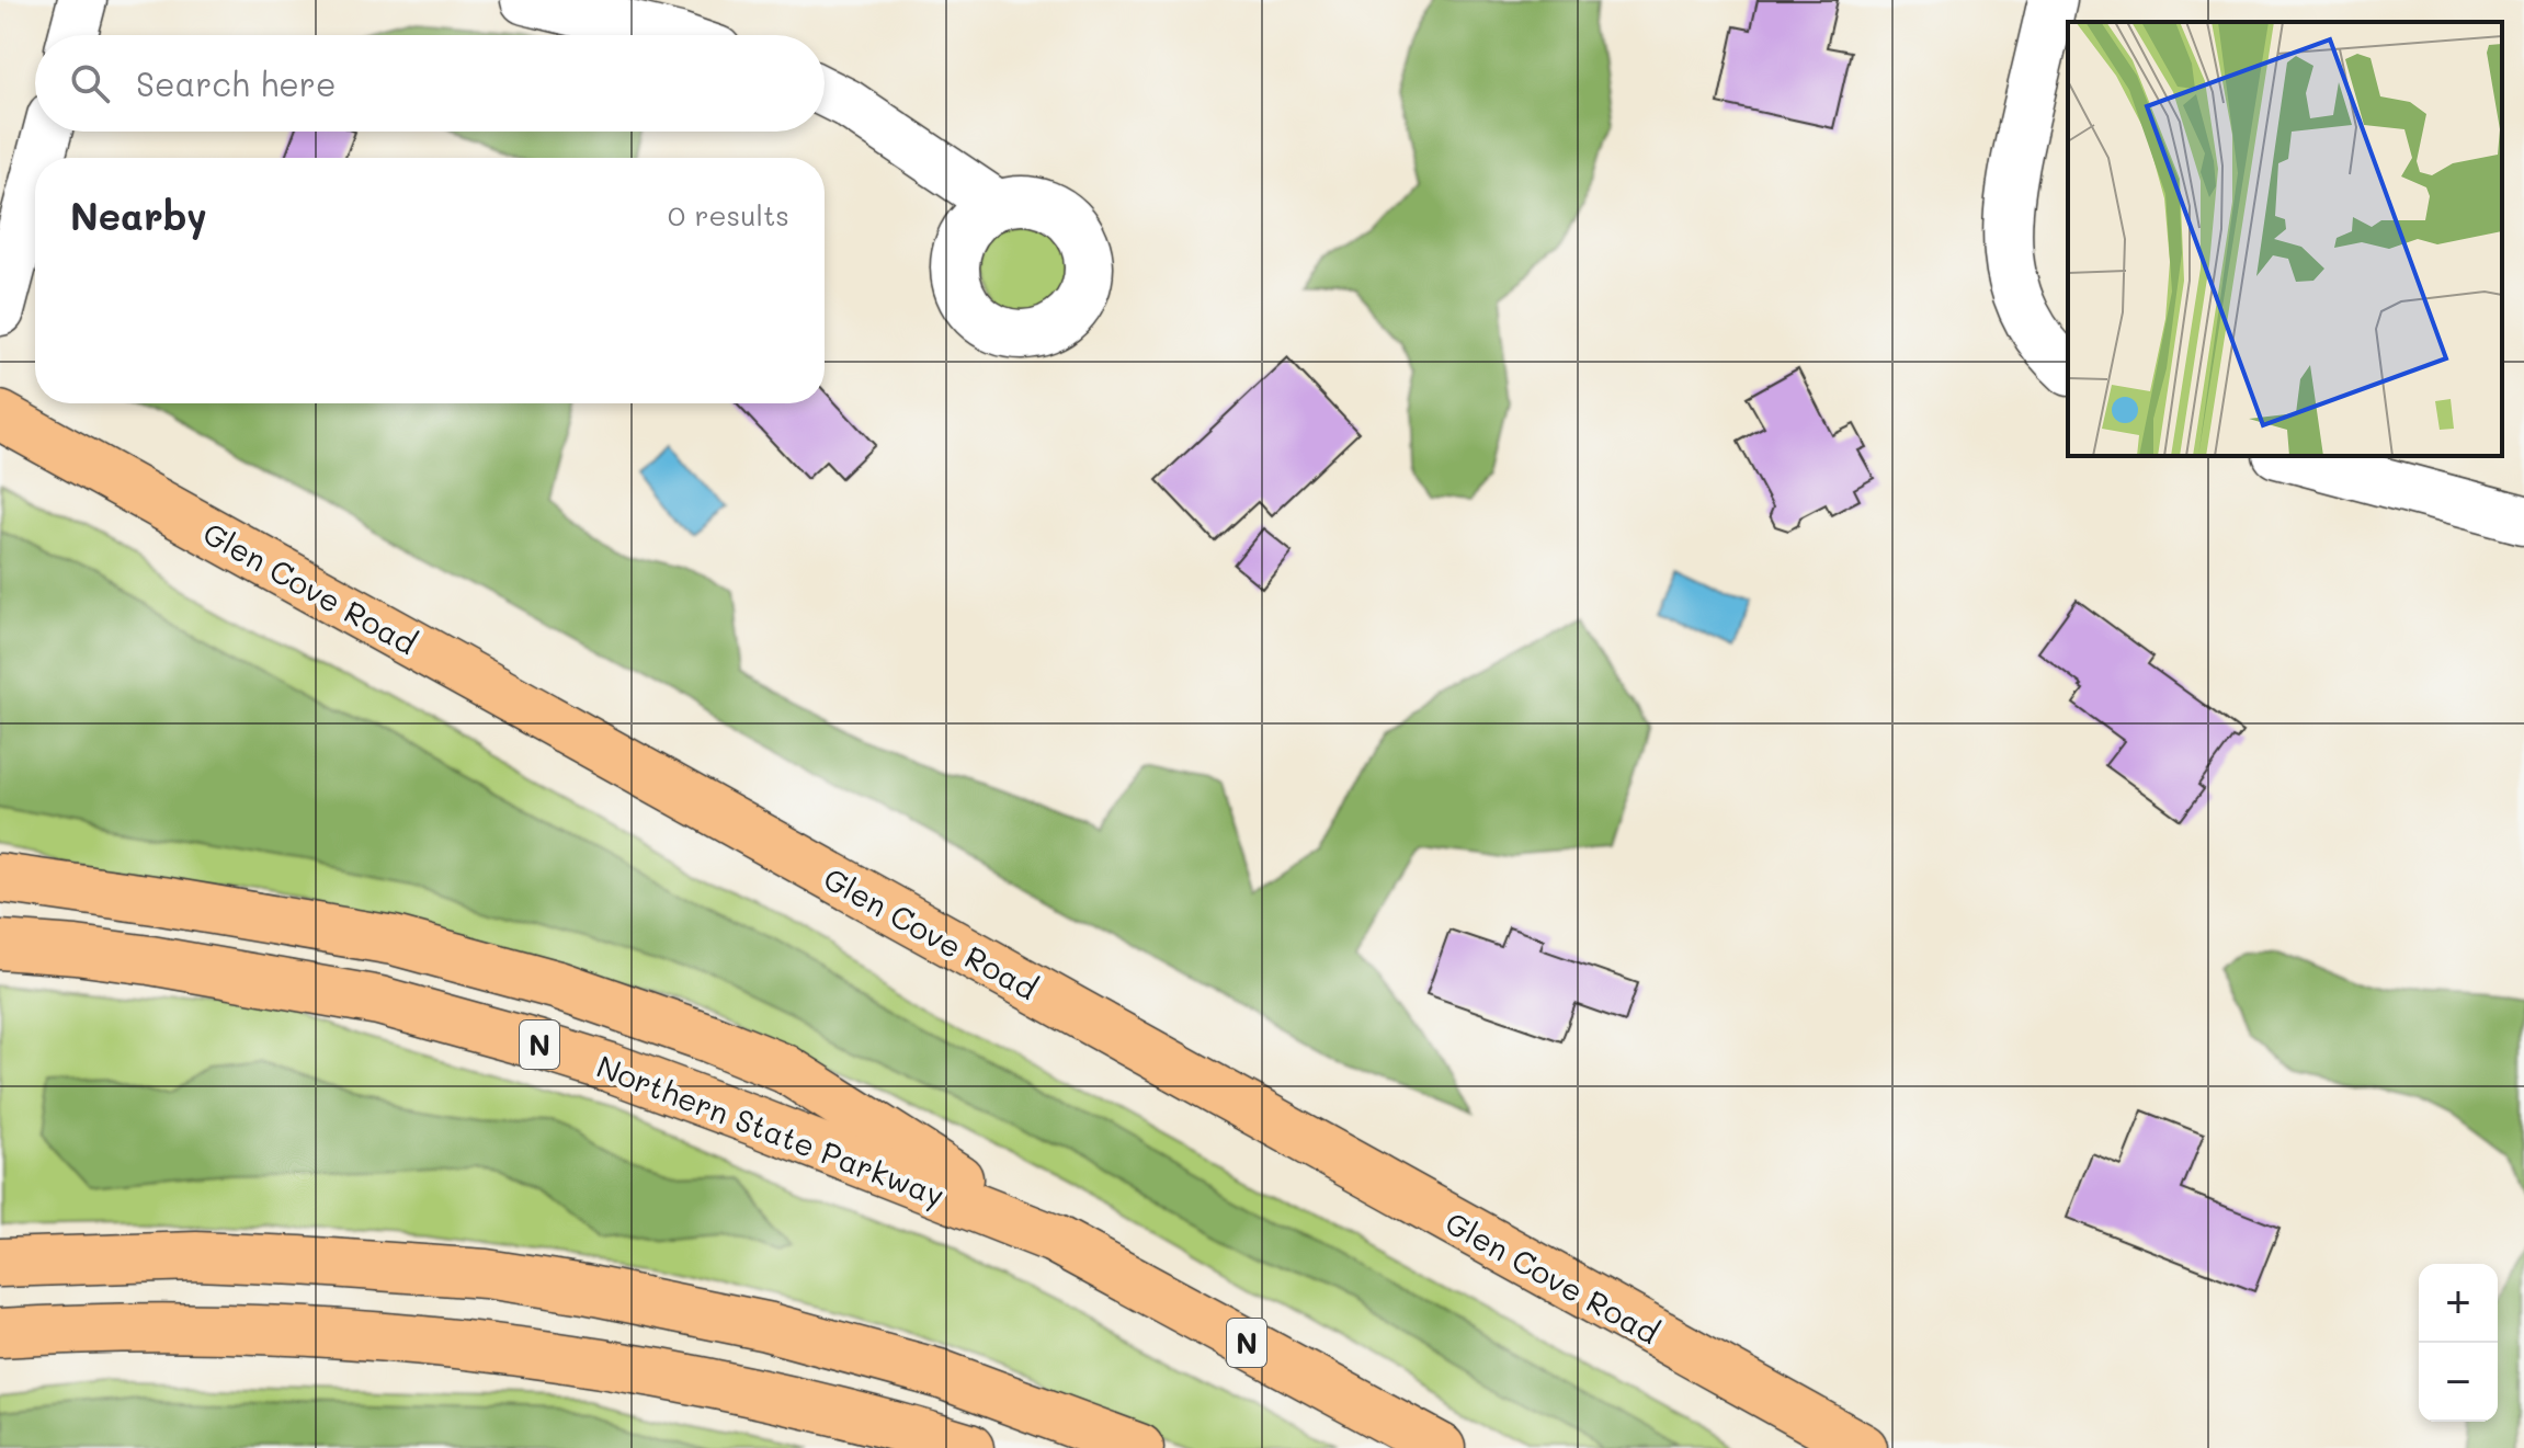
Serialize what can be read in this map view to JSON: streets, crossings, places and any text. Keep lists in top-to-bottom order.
{
  "streets": {
    "main road": ["Glen Cove Road", "N", "Northern State Parkway"]
  },
  "page": {
    "search": "Search here",
    "heading": ["Nearby", "0 results"],
    "map_buttons": ["+", "−"]
  }
}
